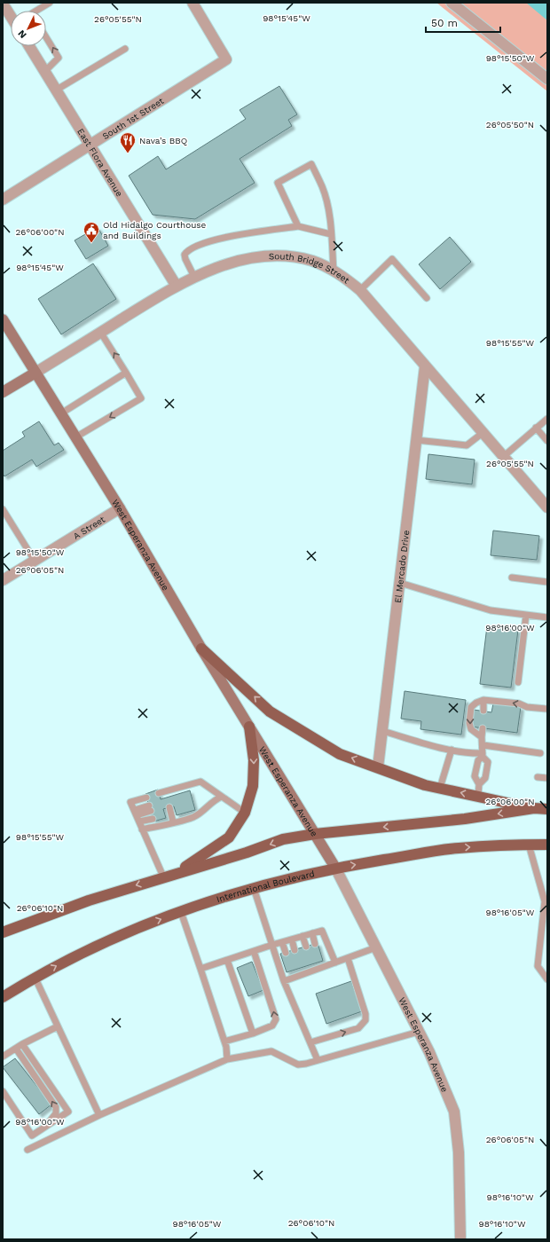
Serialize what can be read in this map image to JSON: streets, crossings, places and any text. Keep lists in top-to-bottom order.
{
  "streets": {
    "main road": ["International Boulevard"],
    "street": [
      "South 1st Street",
      "East Flora Avenue",
      "South Bridge Street",
      "A Street",
      "West Esperanza Avenue",
      "El Mercado Drive"
    ]
  },
  "crossings": [
    ["South 1st Street", "East Flora Avenue"],
    ["East Flora Avenue", "South Bridge Street"],
    ["South Bridge Street", "West Esperanza Avenue"],
    ["South Bridge Street", "El Mercado Drive"],
    ["A Street", "West Esperanza Avenue"],
    ["West Esperanza Avenue", "International Boulevard"]
  ],
  "places": {
    "restaurant": ["Nava’s BBQ"],
    "public building": ["Old Hidalgo Courthouse and Buildings"]
  },
  "scale_bar": "50 m",
  "north": "bottom left",
  "coordinates": [
    "98°15'45\"W",
    "26°05'55\"N",
    "98°15'50\"W",
    "26°05'50\"N",
    "26°06'00\"N",
    "98°15'55\"W",
    "26°06'05\"N",
    "98°16'00\"W",
    "26°06'10\"N",
    "98°16'05\"W",
    "98°16'10\"W"
  ]
}
